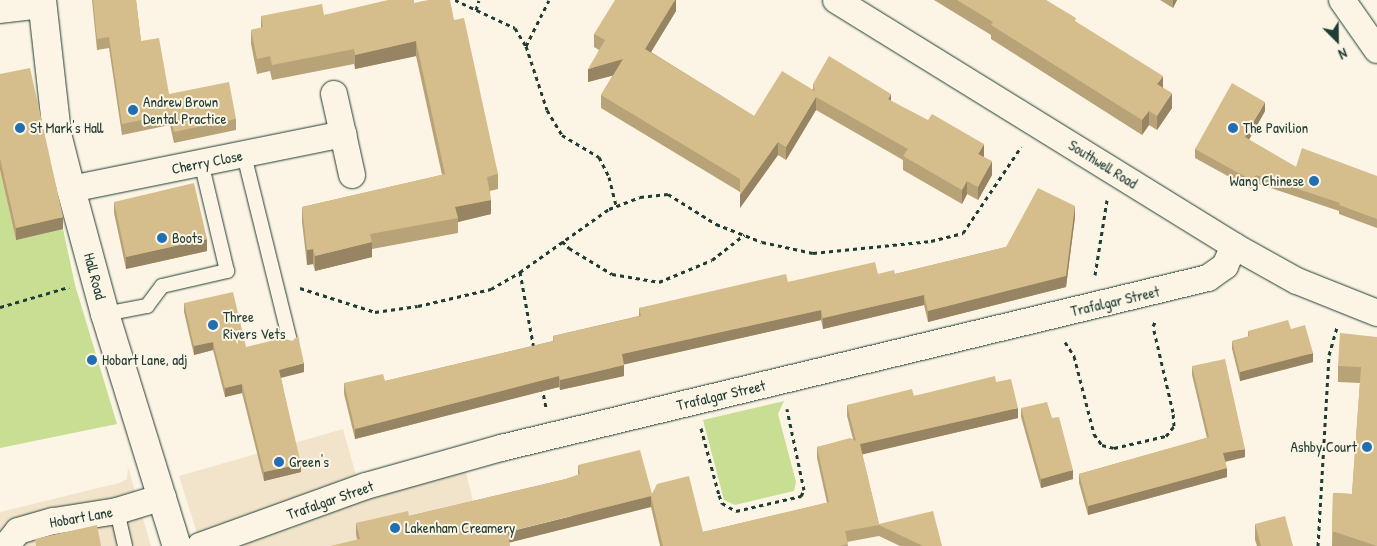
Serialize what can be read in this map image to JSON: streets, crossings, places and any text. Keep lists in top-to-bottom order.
{
  "streets": {
    "street": [
      "Cherry Close",
      "Southwell Road",
      "Hall Road",
      "Trafalgar Street",
      "Hobart Lane"
    ]
  },
  "crossings": [
    ["Cherry Close", "Hall Road"],
    ["Southwell Road", "Trafalgar Street"],
    ["Hall Road", "Hobart Lane"]
  ],
  "places": [
    "Andrew Brown Dental Practice",
    "St Mark's Hall",
    "The Pavilion",
    "Wang Chinese",
    "Boots",
    "Three Rivers Vets",
    "Hobart Lane, adj",
    "Ashby Court",
    "Green's",
    "Lakenham Creamery"
  ],
  "north": "bottom right"
}
